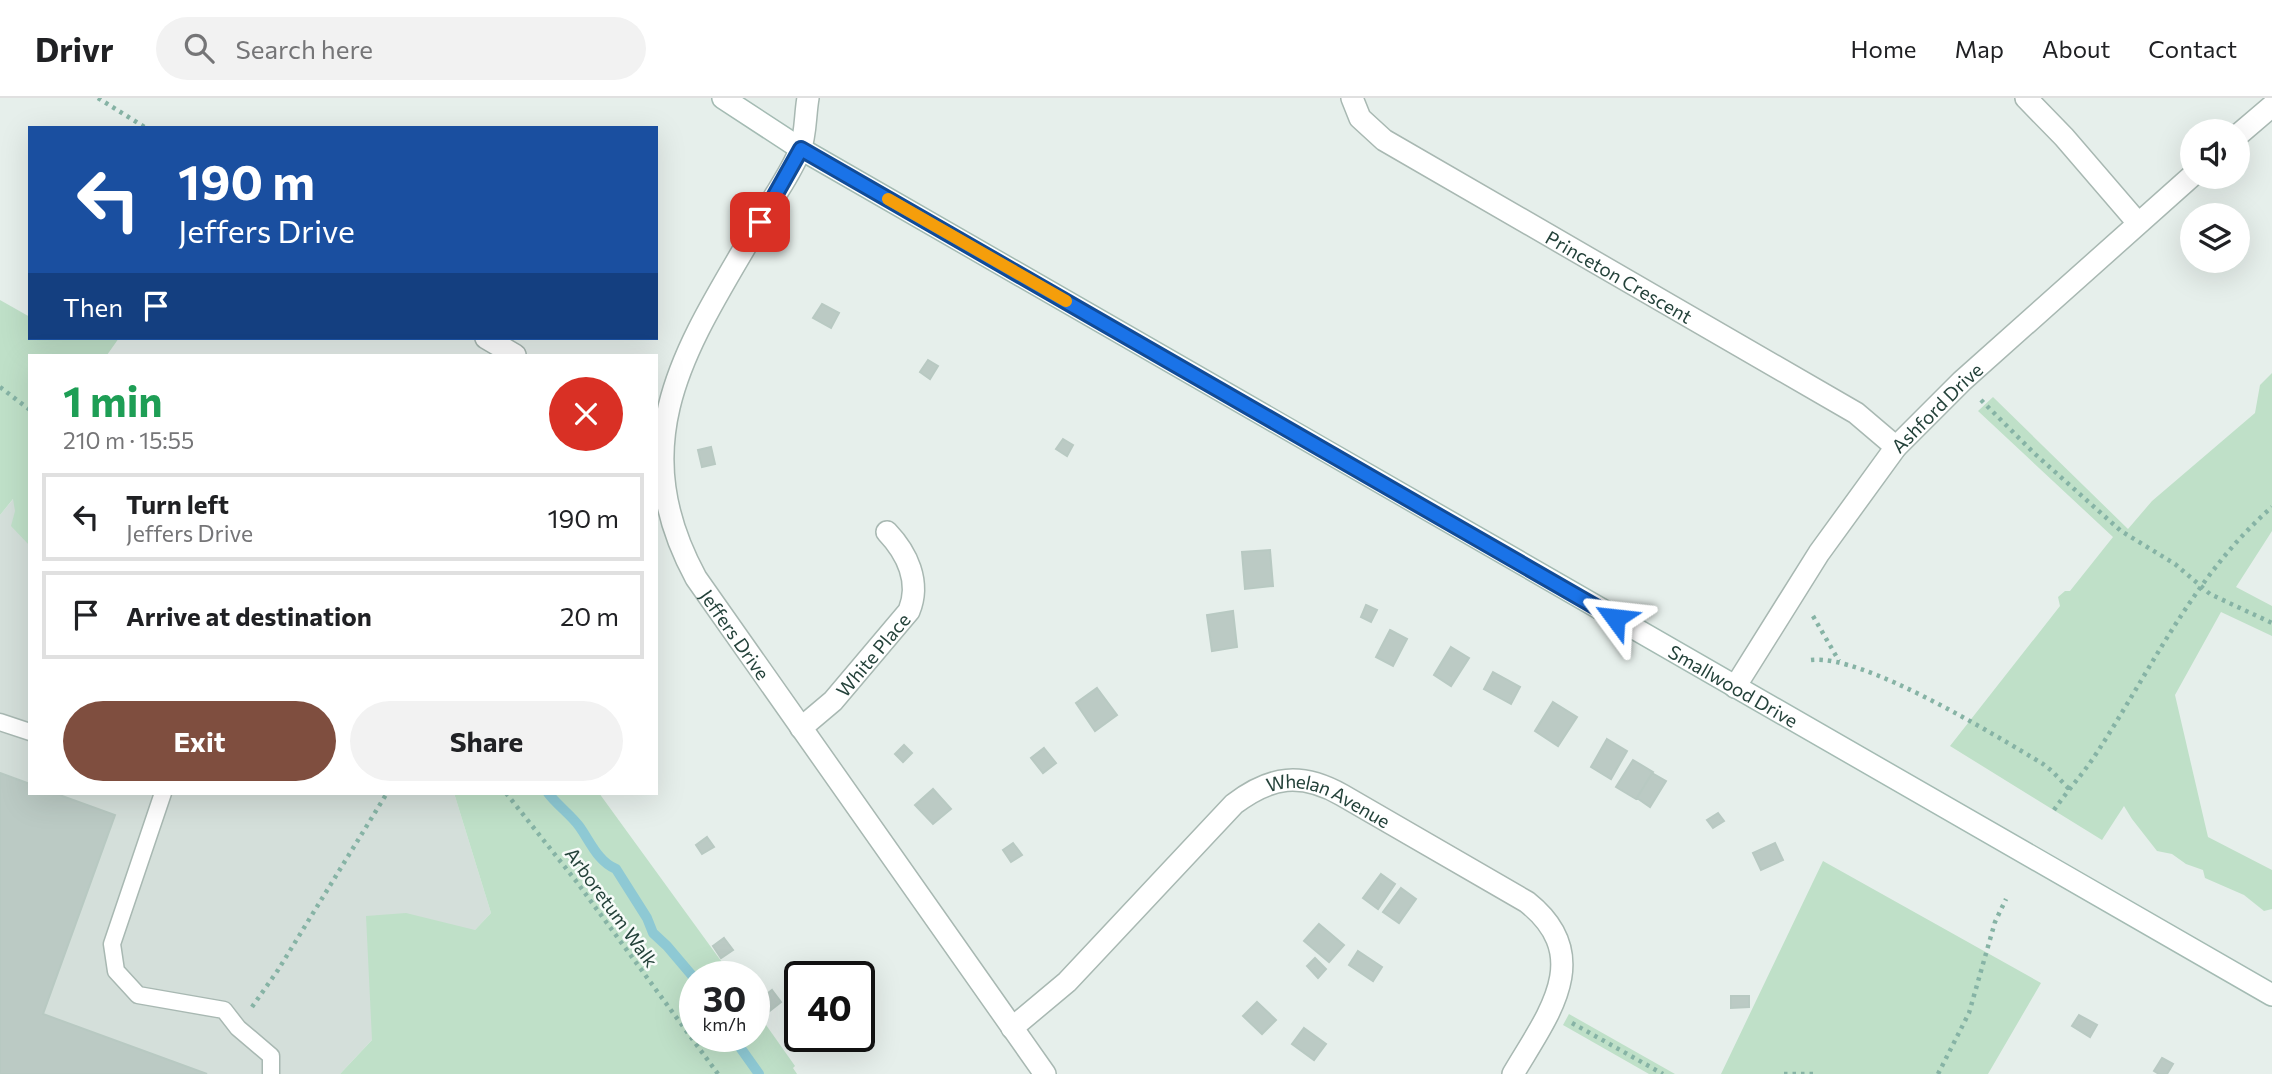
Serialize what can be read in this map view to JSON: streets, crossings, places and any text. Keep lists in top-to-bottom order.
{
  "streets": {
    "street": [
      "Princeton Crescent",
      "Ashford Drive",
      "Jeffers Drive",
      "White Place",
      "Smallwood Drive",
      "Whelan Avenue"
    ],
    "path": ["Arboretum Walk"]
  },
  "crossings": [
    ["Princeton Crescent", "Ashford Drive"],
    ["Ashford Drive", "Smallwood Drive"],
    ["Jeffers Drive", "White Place"],
    ["Jeffers Drive", "Smallwood Drive"],
    ["Jeffers Drive", "Whelan Avenue"]
  ],
  "page": {
    "header": "Drivr",
    "search": "Search here",
    "nav": [
      "Home",
      "Map",
      "About",
      "Contact"
    ],
    "turn": ["190 m", "Jeffers Drive"],
    "then": "Then",
    "heading": ["1 min", "210 m · 15:55"],
    "list": [
      {
        "name": "Turn left",
        "note": "Jeffers Drive",
        "value": "190 m"
      },
      {
        "name": "Arrive at destination",
        "value": "20 m"
      }
    ],
    "buttons": ["Exit", "Share"],
    "speed": "30 km/h",
    "limit": "40"
  }
}
